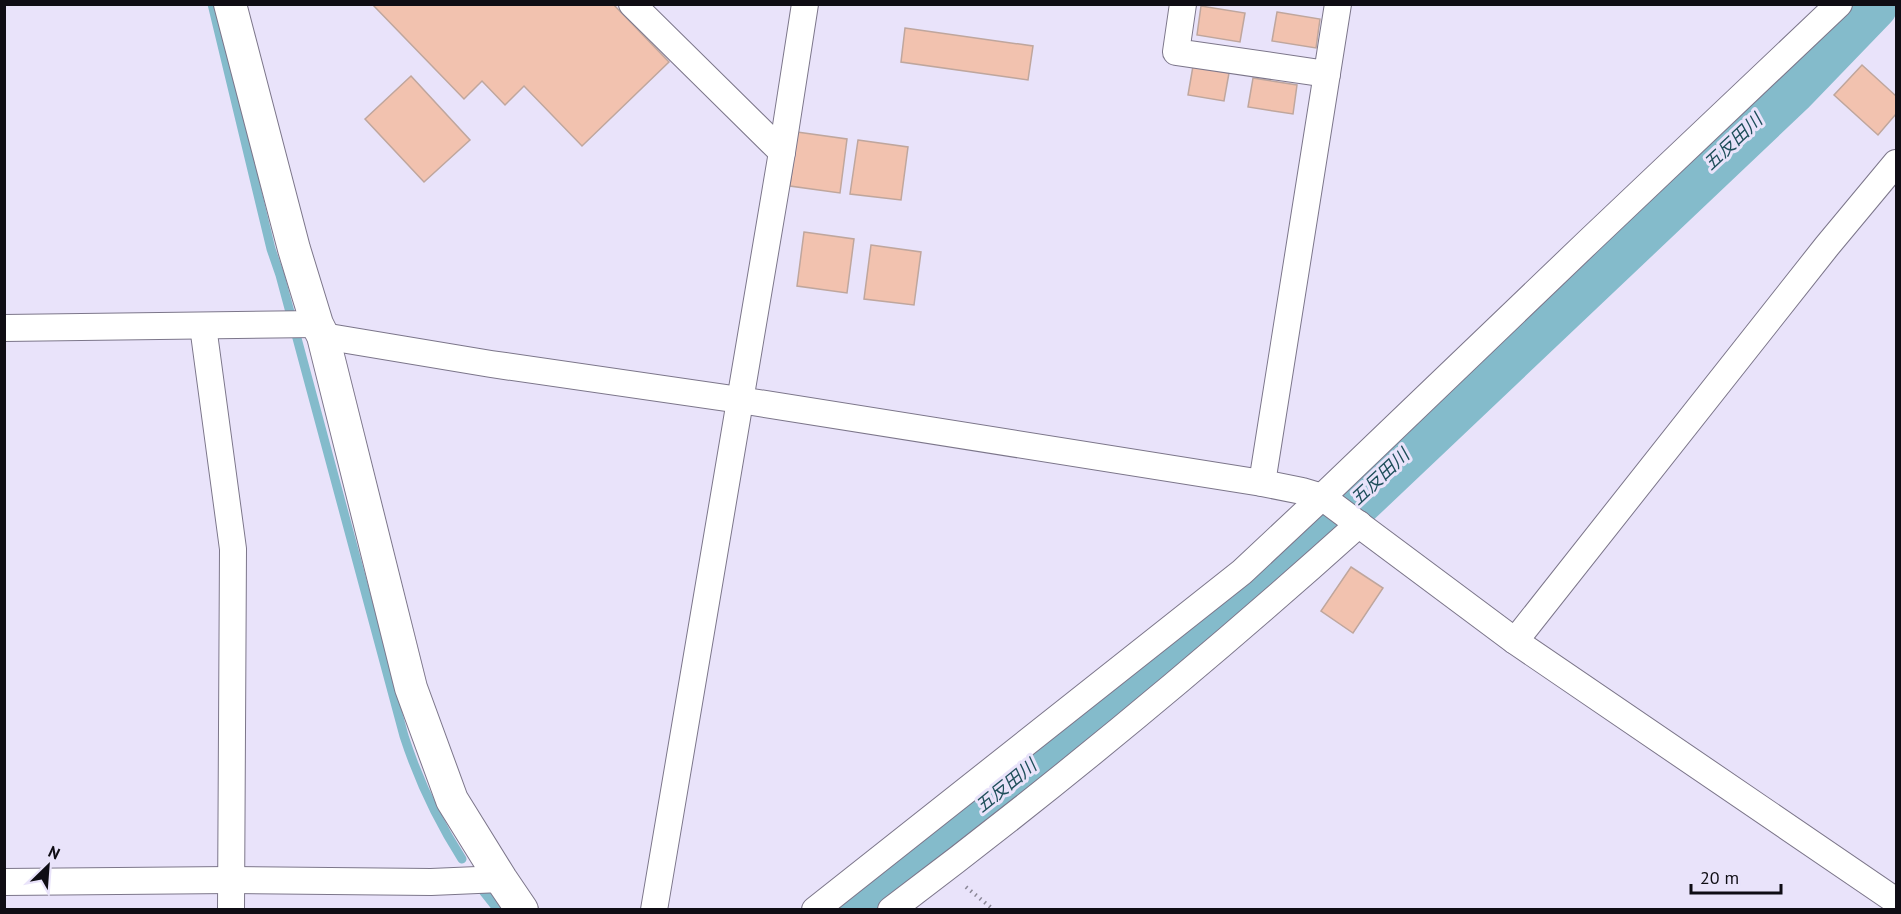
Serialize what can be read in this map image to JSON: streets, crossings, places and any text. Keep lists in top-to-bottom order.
{
  "water": ["五反田川"],
  "scale_bar": "20 m",
  "north": "top right"
}
